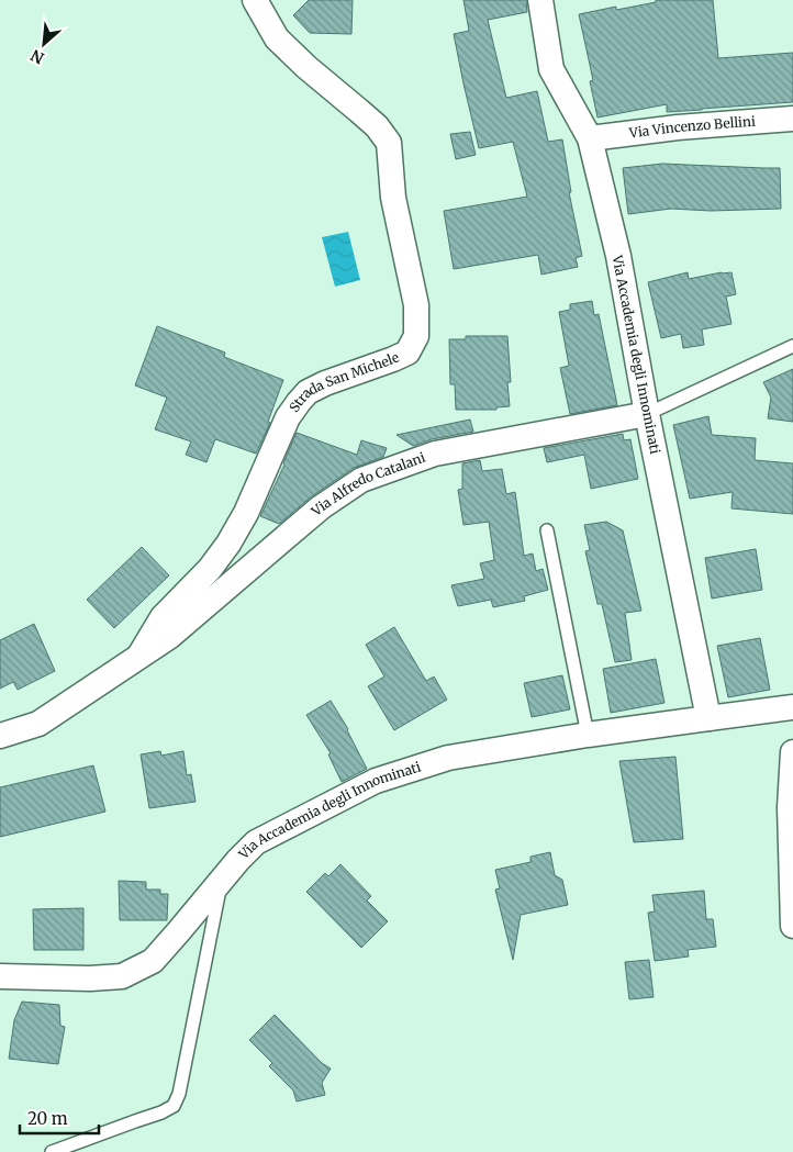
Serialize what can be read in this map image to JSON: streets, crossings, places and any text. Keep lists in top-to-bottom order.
{
  "streets": {
    "street": [
      "Via Vincenzo Bellini",
      "Via Accademia degli Innominati",
      "Strada San Michele",
      "Via Alfredo Catalani"
    ]
  },
  "crossings": [
    ["Via Vincenzo Bellini", "Via Accademia degli Innominati"],
    ["Via Accademia degli Innominati", "Via Alfredo Catalani"],
    ["Strada San Michele", "Via Alfredo Catalani"]
  ],
  "scale_bar": "20 m",
  "north": "bottom left"
}
